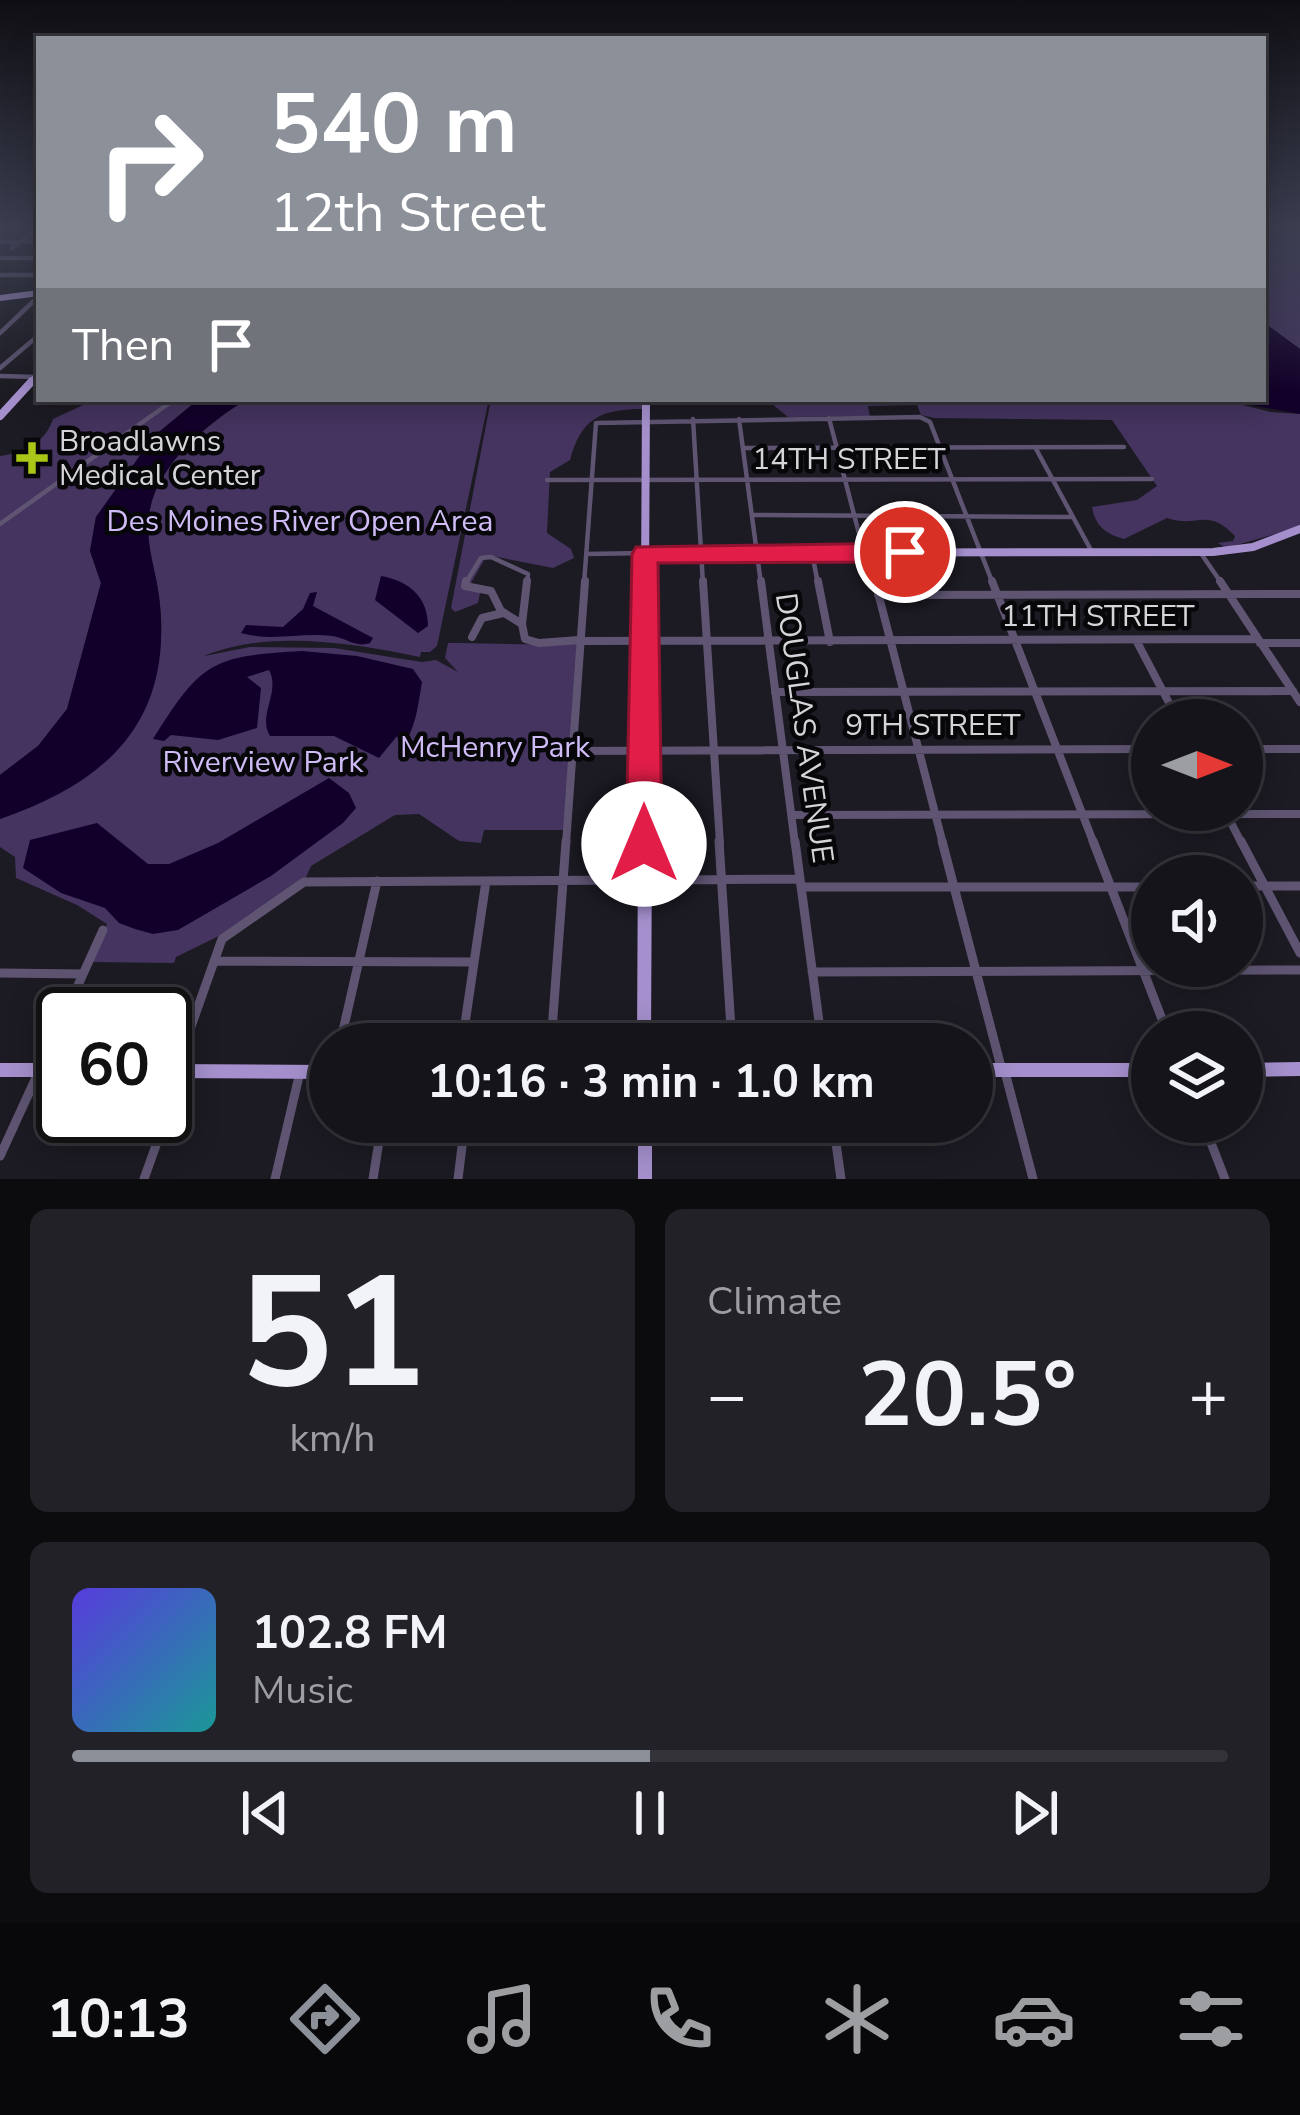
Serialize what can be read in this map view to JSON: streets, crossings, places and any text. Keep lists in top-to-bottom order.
{
  "streets": {
    "street": [
      "14TH STREET",
      "11TH STREET",
      "9TH STREET",
      "DOUGLAS AVENUE"
    ]
  },
  "crossings": [
    ["14TH STREET", "DOUGLAS AVENUE"],
    ["11TH STREET", "DOUGLAS AVENUE"],
    ["9TH STREET", "DOUGLAS AVENUE"]
  ],
  "parks": ["Des Moines River Open Area", "McHenry Park", "Riverview Park"],
  "places": {
    "health": ["Broadlawns Medical Center"]
  },
  "north": "right",
  "page": {
    "turn": ["540 m", "12th Street"],
    "then": "Then",
    "limit": "60",
    "trip": "10:16 · 3 min · 1.0 km",
    "tile": [
      ["51", "km/h"],
      "Climate"
    ],
    "heat": ["−", "20.5°", "+"],
    "song": ["102.8 FM", "Music"],
    "tabs": "10:13"
  }
}
